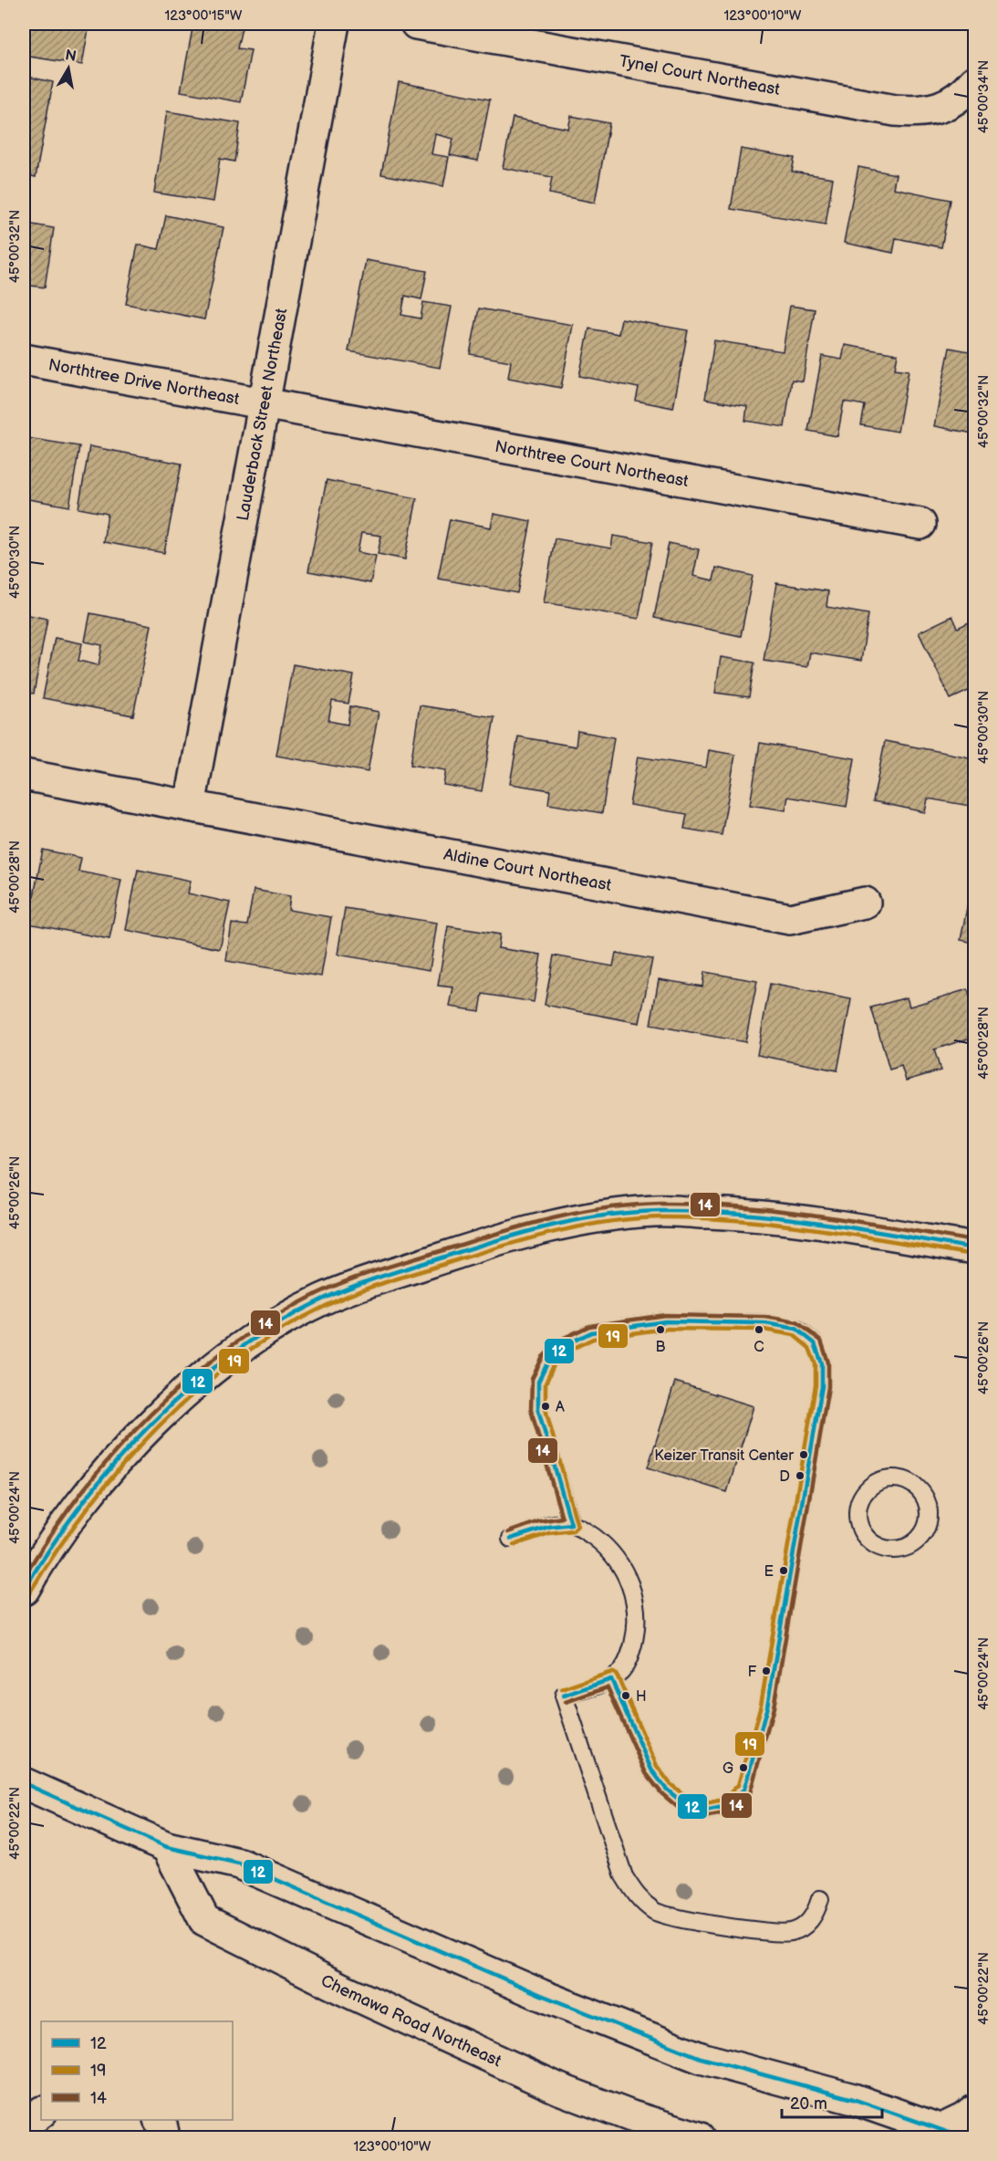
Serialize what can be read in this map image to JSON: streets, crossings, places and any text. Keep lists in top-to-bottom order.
{
  "streets": {
    "street": [
      "Tynel Court Northeast",
      "Northtree Drive Northeast",
      "Lauderback Street Northeast",
      "Northtree Court Northeast",
      "Aldine Court Northeast",
      "Chemawa Road Northeast"
    ]
  },
  "crossings": [
    ["Northtree Drive Northeast", "Lauderback Street Northeast"],
    ["Northtree Drive Northeast", "Northtree Court Northeast"],
    ["Lauderback Street Northeast", "Northtree Court Northeast"],
    ["Lauderback Street Northeast", "Aldine Court Northeast"]
  ],
  "places": [
    "B",
    "C",
    "A",
    "Keizer Transit Center",
    "D",
    "E",
    "F",
    "H",
    "G"
  ],
  "lines": ["transit line 14", "transit line 12", "transit line 19"],
  "legend": ["12", "19", "14"],
  "scale_bar": "20 m",
  "north": "top",
  "coordinates": [
    "123°00'15\"W",
    "123°00'10\"W",
    "45°00'34\"N",
    "45°00'32\"N",
    "45°00'30\"N",
    "45°00'28\"N",
    "45°00'26\"N",
    "45°00'24\"N",
    "45°00'22\"N"
  ]
}
